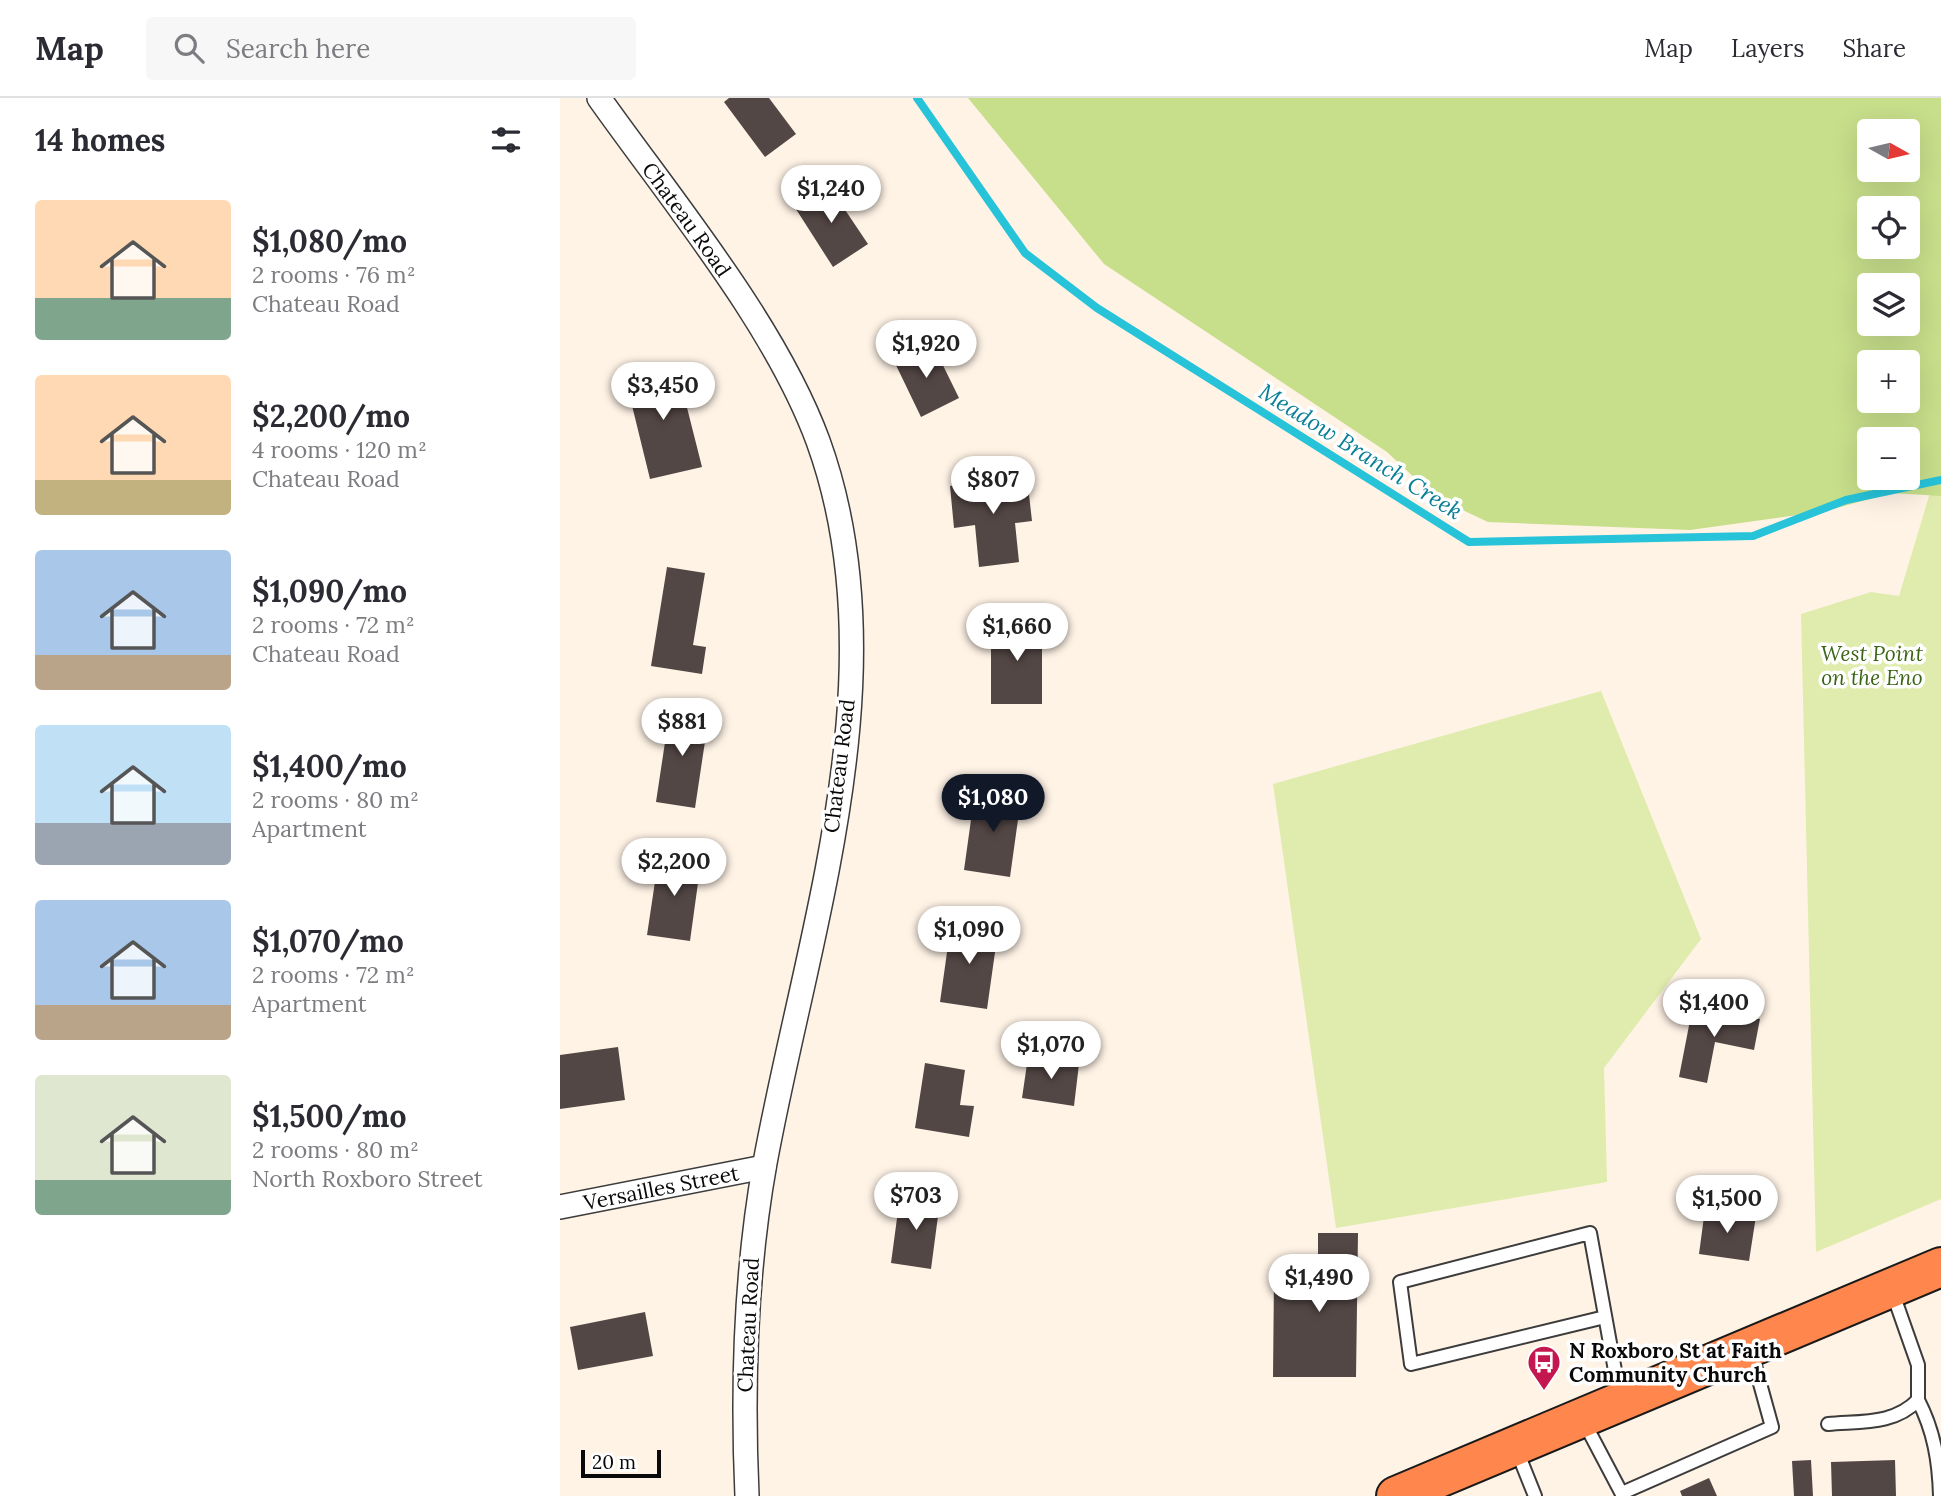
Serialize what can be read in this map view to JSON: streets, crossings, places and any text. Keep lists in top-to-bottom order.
{
  "streets": {
    "street": ["Chateau Road", "Versailles Street"]
  },
  "crossings": [
    ["Chateau Road", "Versailles Street"]
  ],
  "water": ["Meadow Branch Creek"],
  "parks": ["West Point on the Eno"],
  "places": {
    "bus stop": ["N Roxboro St at Faith Community Church"]
  },
  "scale_bar": "20 m",
  "north": "right",
  "page": {
    "header": "Map",
    "search": "Search here",
    "nav": ["Map", "Layers", "Share"],
    "heading": "14 homes",
    "map_buttons": ["+", "−"],
    "price": [
      "$1,240",
      "$1,920",
      "$3,450",
      "$807",
      "$1,660",
      "$881",
      "$1,080",
      "$2,200",
      "$1,090",
      "$1,400",
      "$1,070",
      "$703",
      "$1,500",
      "$1,490"
    ],
    "list": [
      {
        "name": "$1,080/mo",
        "note": "2 rooms · 76 m² · Chateau Road"
      },
      {
        "name": "$2,200/mo",
        "note": "4 rooms · 120 m² · Chateau Road"
      },
      {
        "name": "$1,090/mo",
        "note": "2 rooms · 72 m² · Chateau Road"
      },
      {
        "name": "$1,400/mo",
        "note": "2 rooms · 80 m² · Apartment"
      },
      {
        "name": "$1,070/mo",
        "note": "2 rooms · 72 m² · Apartment"
      },
      {
        "name": "$1,500/mo",
        "note": "2 rooms · 80 m² · North Roxboro Street"
      }
    ],
    "scale": "20 m"
  }
}
